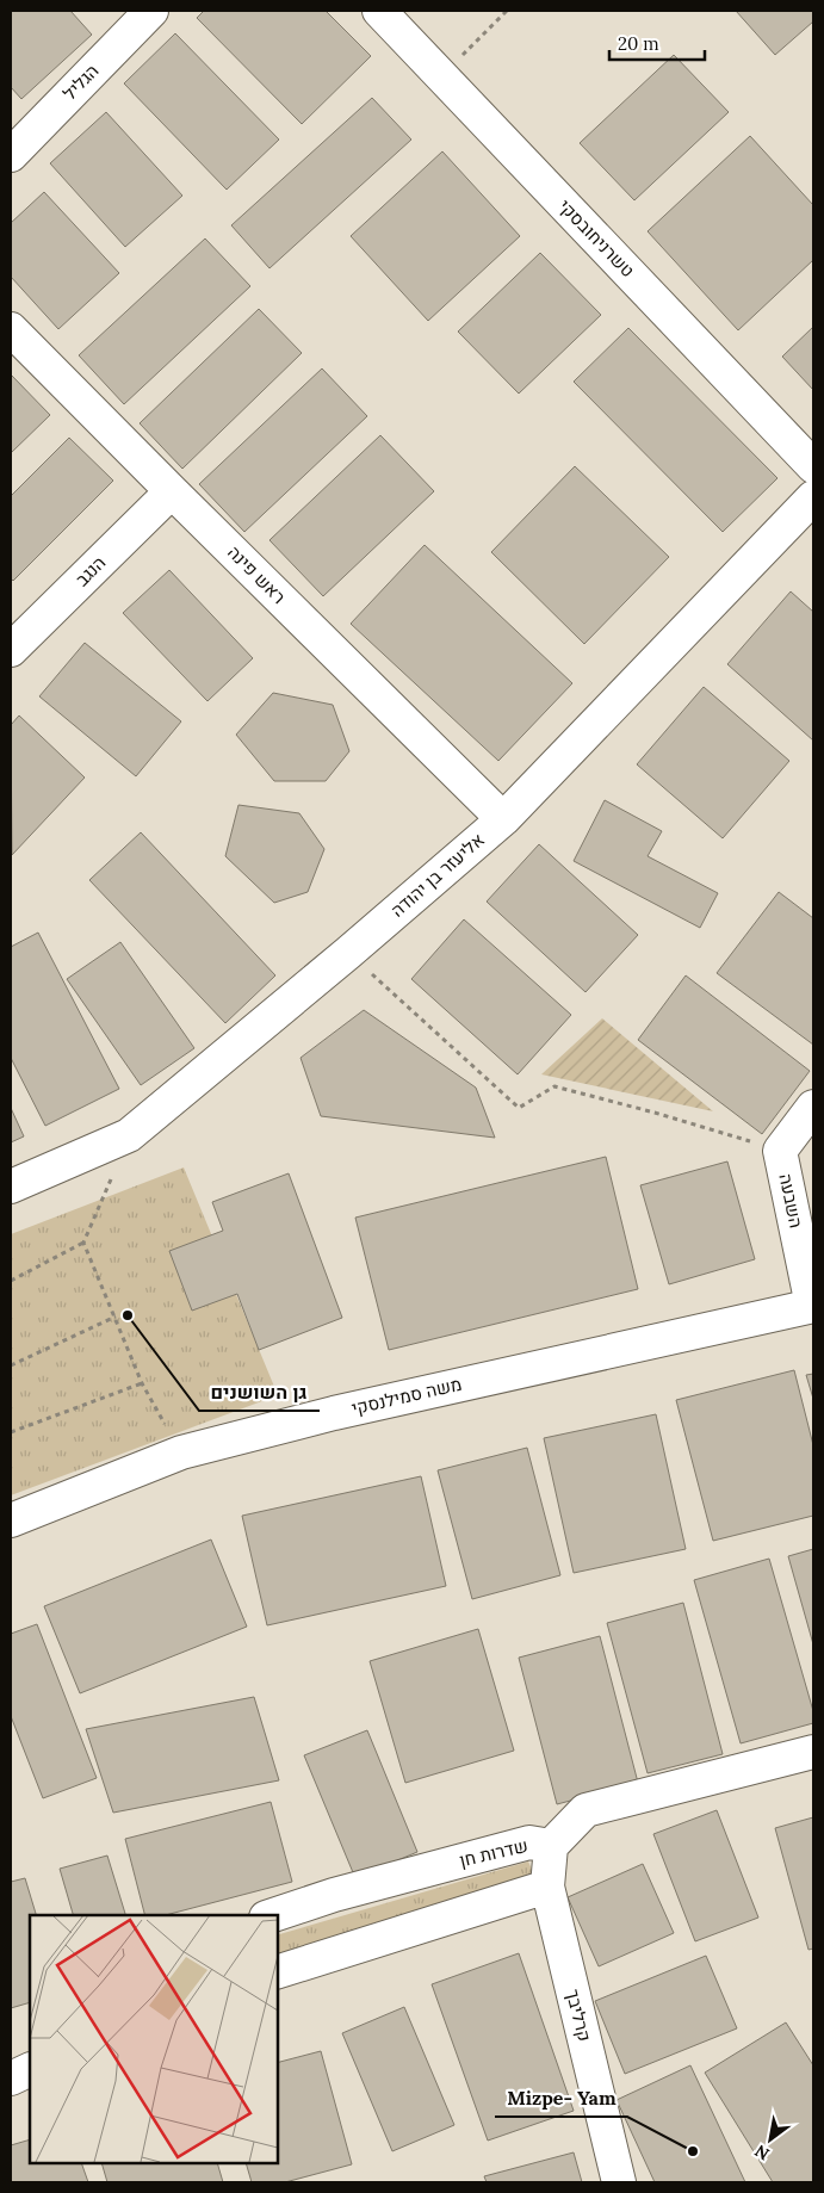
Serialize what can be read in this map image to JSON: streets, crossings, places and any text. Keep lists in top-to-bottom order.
{
  "streets": {
    "street": [
      "הגליל",
      "טשרניחובסקי",
      "הנגב",
      "ראש פינה",
      "אליעזר בן יהודה",
      "השבעה",
      "משה סמילנסקי",
      "שדרות חן",
      "קרליבך"
    ]
  },
  "crossings": [
    ["הנגב", "ראש פינה"],
    ["ראש פינה", "אליעזר בן יהודה"],
    ["השבעה", "משה סמילנסקי"],
    ["שדרות חן", "קרליבך"]
  ],
  "places": ["גן השושנים", "Mizpe- Yam"],
  "scale_bar": "20 m",
  "north": "bottom left"
}
